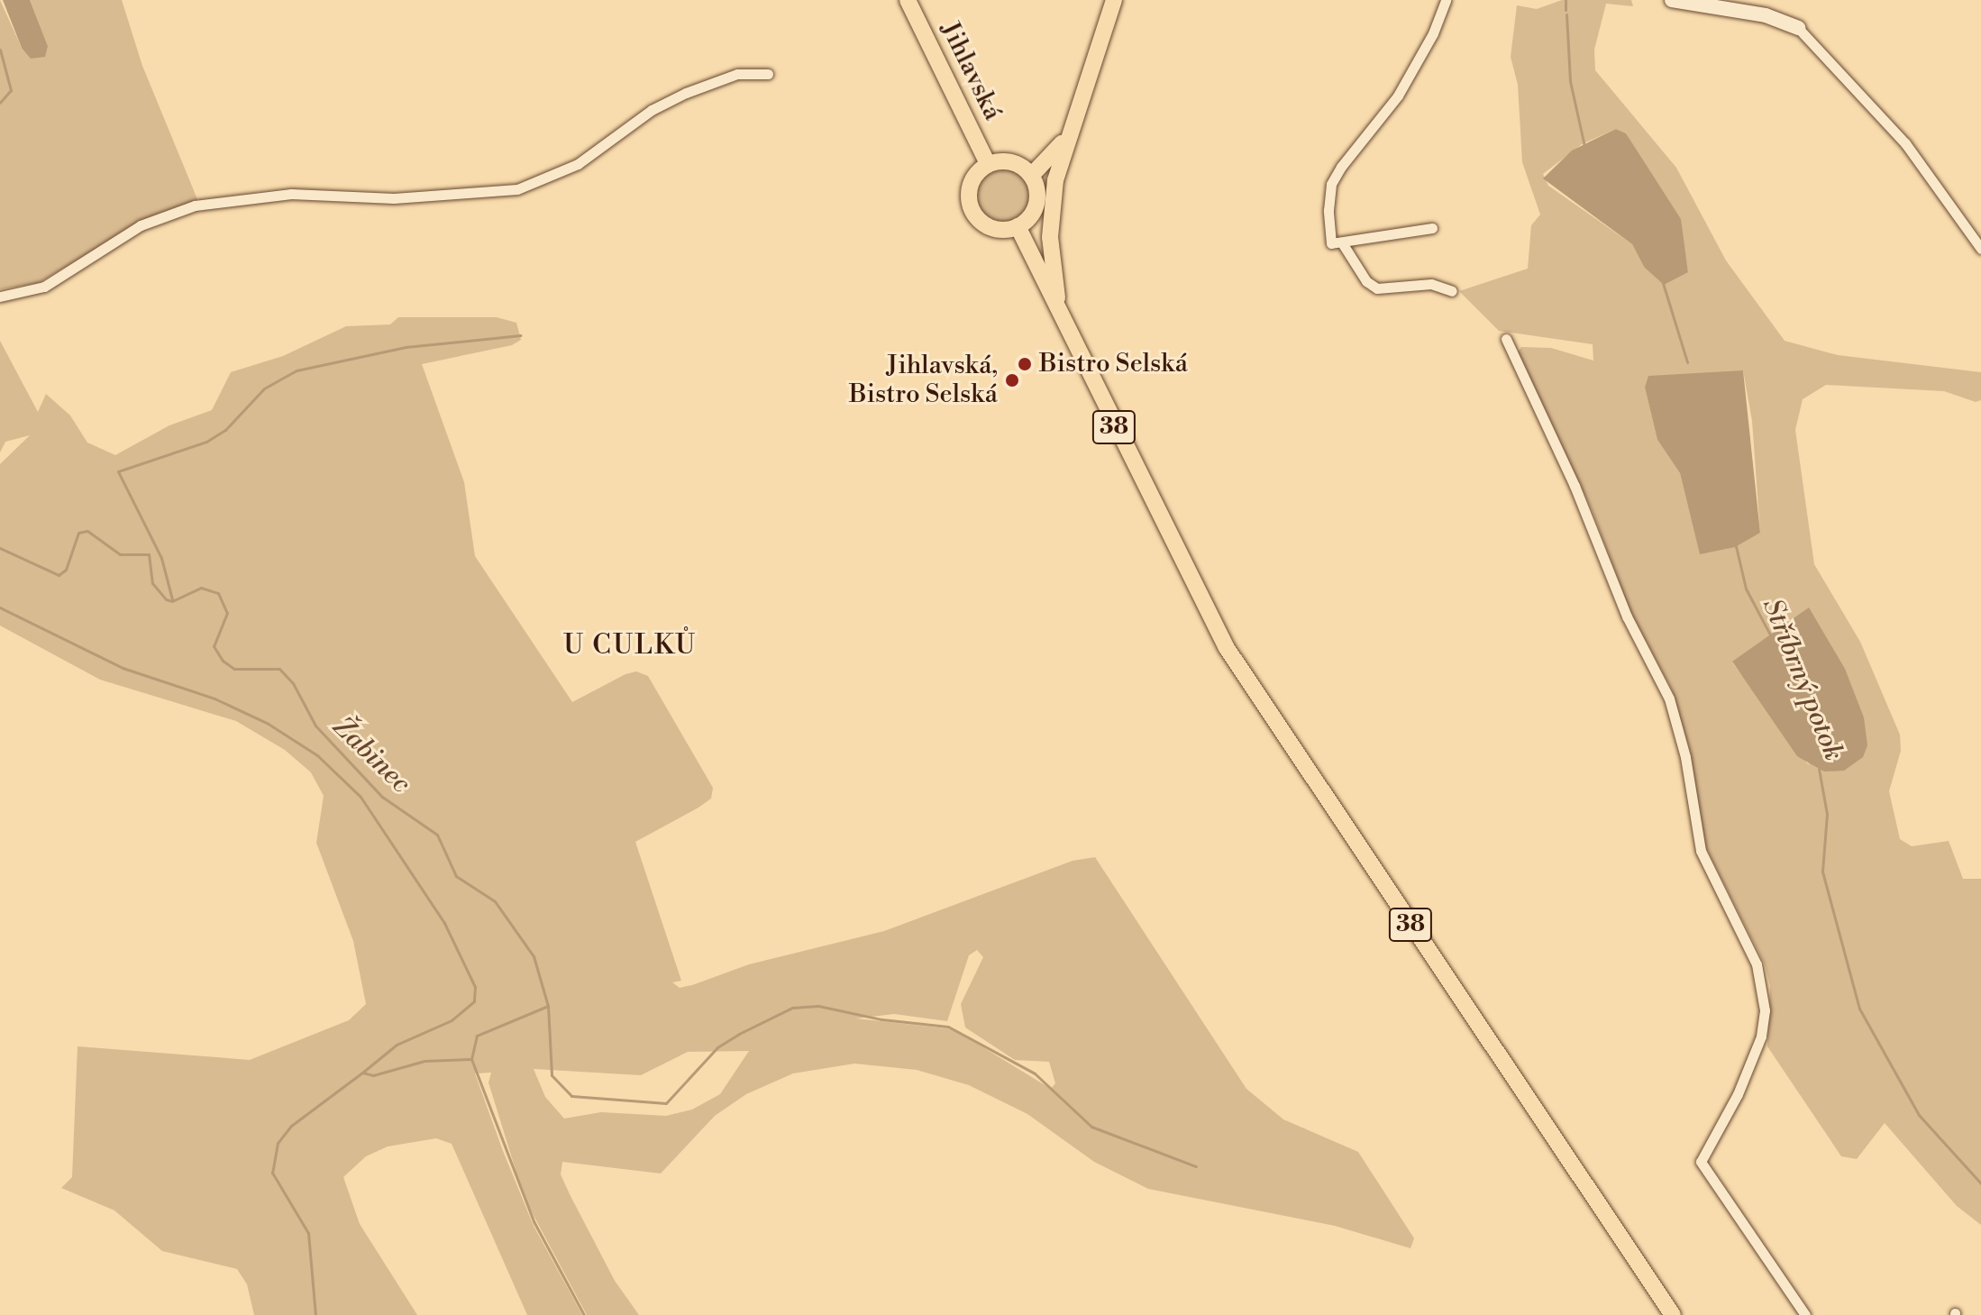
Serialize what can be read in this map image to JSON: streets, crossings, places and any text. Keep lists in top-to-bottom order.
{
  "streets": {
    "main road": ["Jihlavská", "38"]
  },
  "crossings": [
    ["Jihlavská", "38"]
  ],
  "districts": ["U CULKŮ"],
  "water": ["Stříbrný potok", "Žabinec"],
  "places": ["Bistro Selská", "Jihlavská, Bistro Selská"]
}
